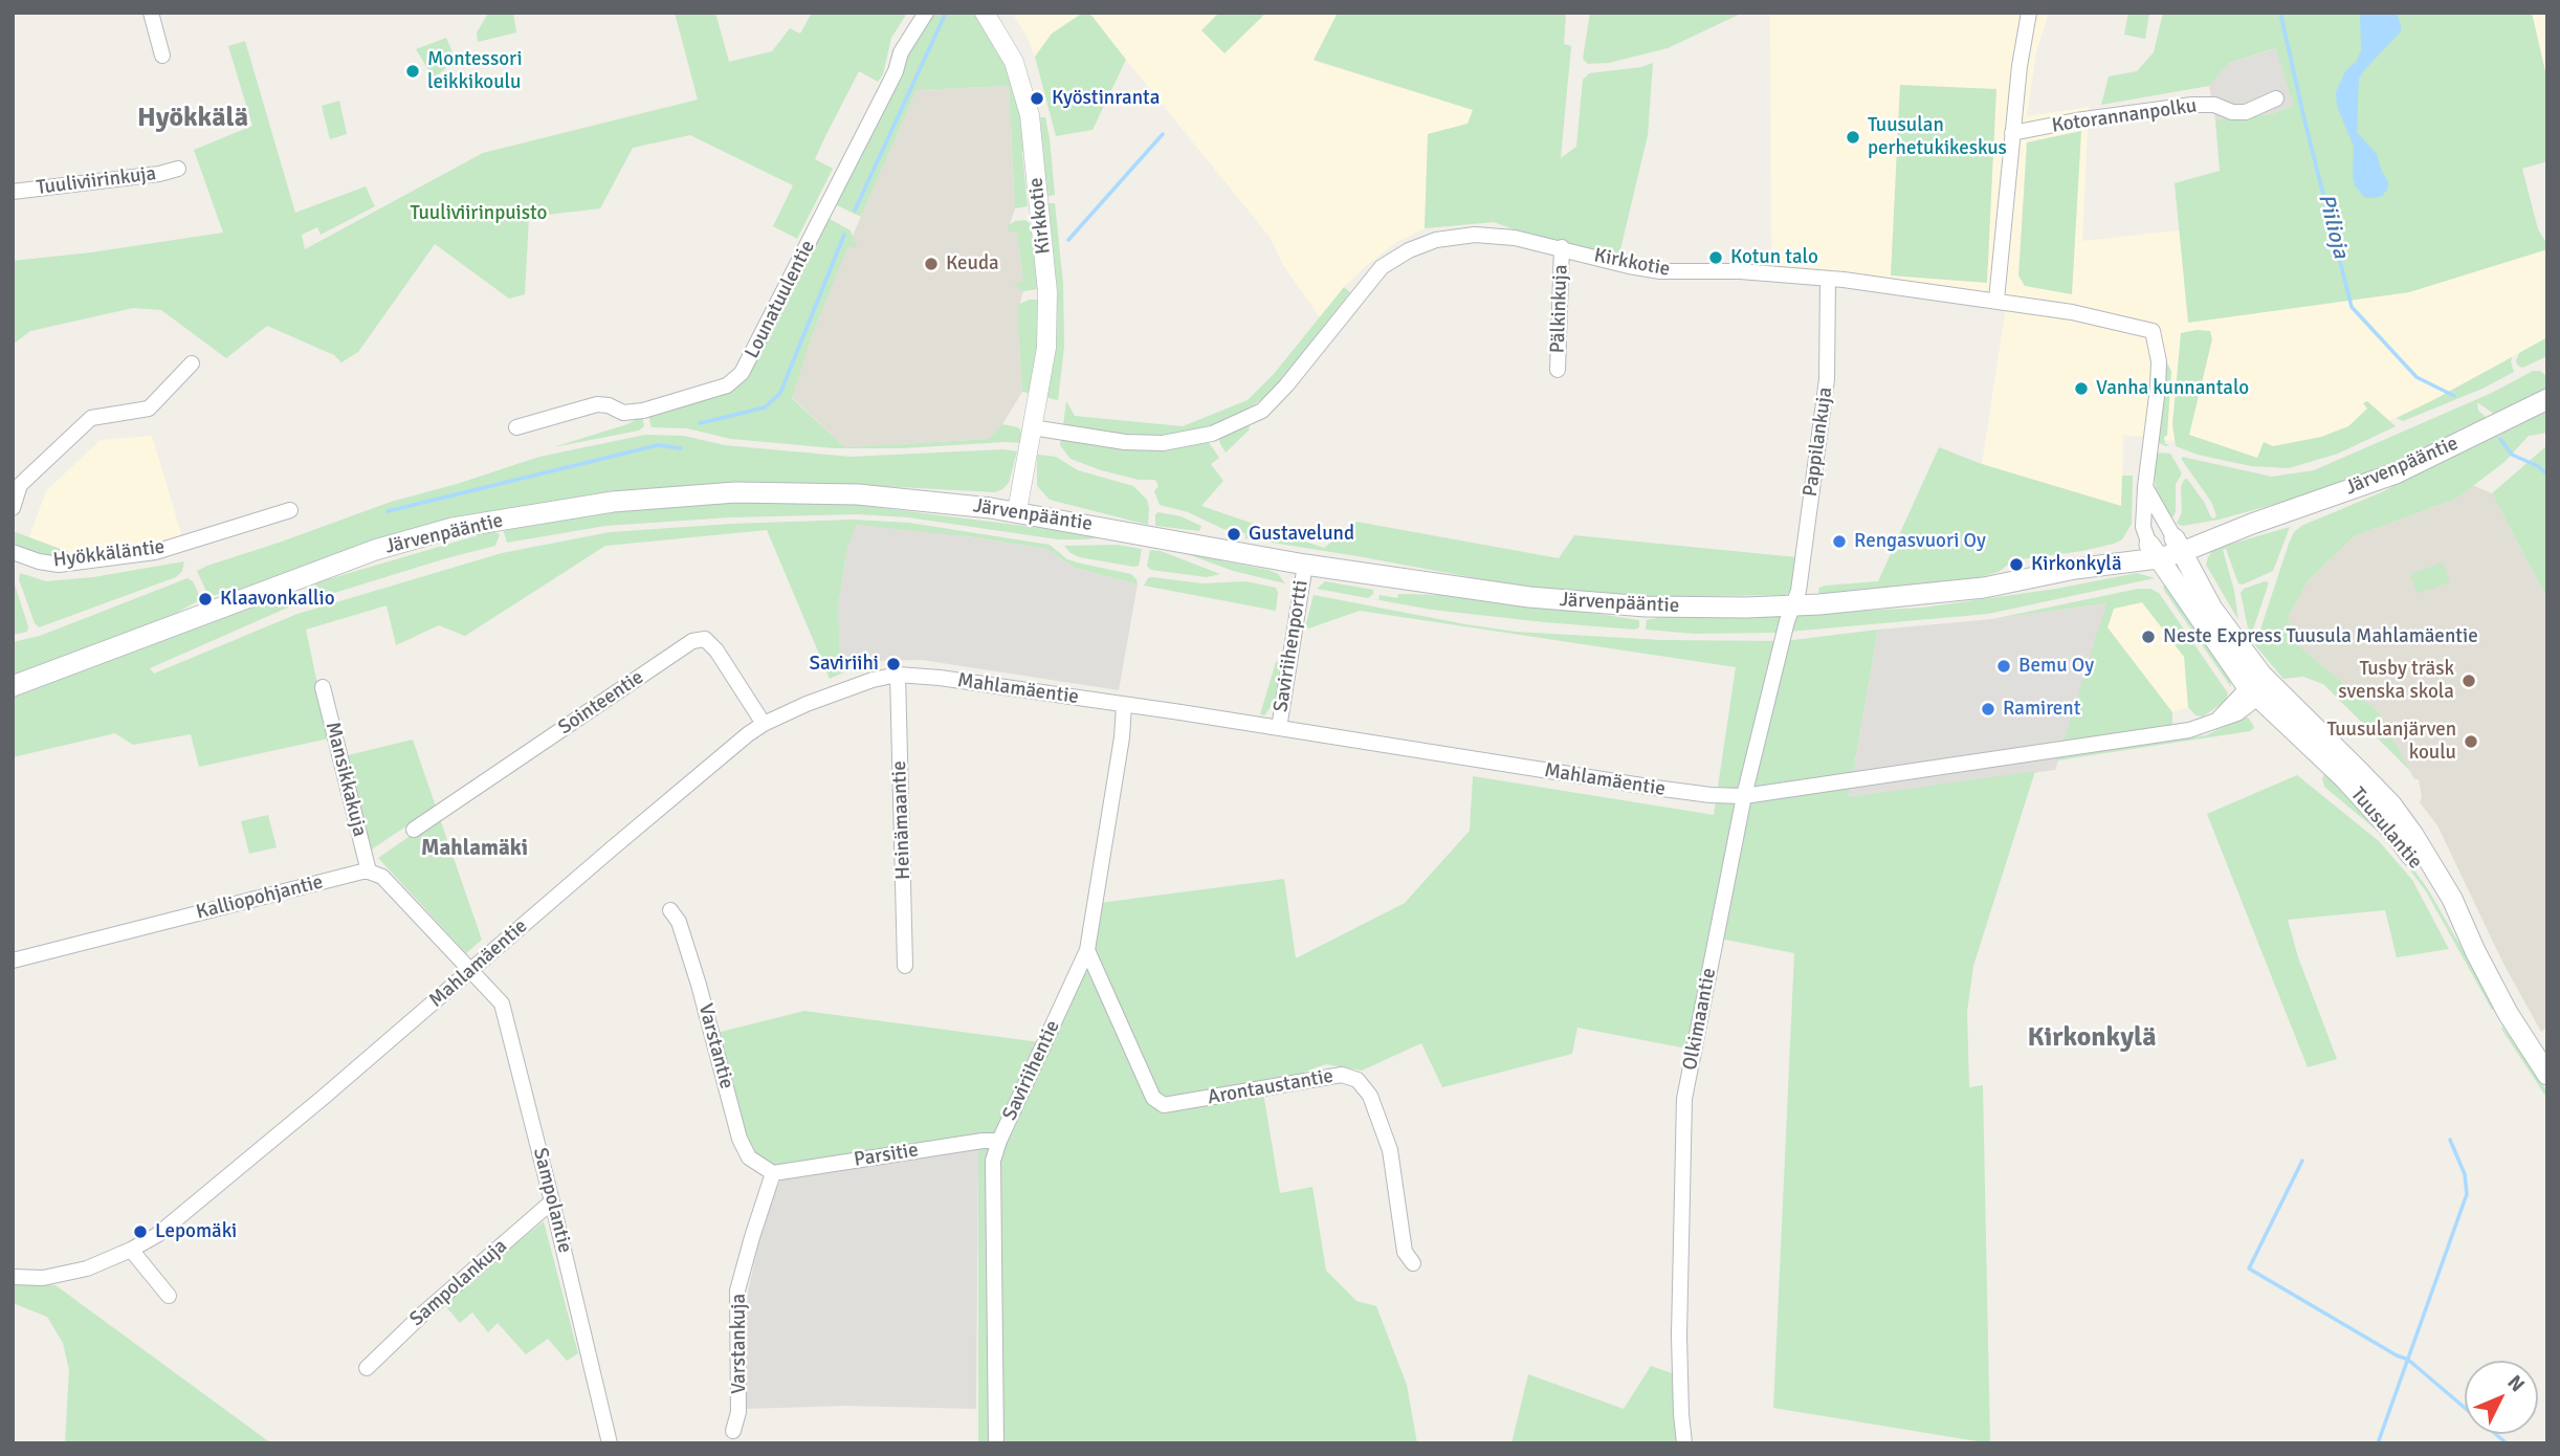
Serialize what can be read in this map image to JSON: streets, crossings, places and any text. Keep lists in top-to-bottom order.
{
  "streets": {
    "main road": ["Järvenpääntie", "Tuusulantie"],
    "street": [
      "Kotorannanpolku",
      "Tuuliviirinkuja",
      "Kirkkotie",
      "Lounatuulentie",
      "Pälkinkuja",
      "Pappilankuja",
      "Hyökkäläntie",
      "Saviriihenportti",
      "Mahlamäentie",
      "Sointeentie",
      "Mansikkakuja",
      "Heinämaantie",
      "Kalliopohjantie",
      "Olkimaantie",
      "Varstantie",
      "Saviriihentie",
      "Arontaustantie",
      "Parsitie",
      "Sampolantie",
      "Sampolankuja",
      "Varstankuja"
    ]
  },
  "crossings": [
    ["Kirkkotie", "Pälkinkuja"],
    ["Kirkkotie", "Pappilankuja"],
    ["Kirkkotie", "Järvenpääntie"],
    ["Kirkkotie", "Tuusulantie"],
    ["Pappilankuja", "Järvenpääntie"],
    ["Pappilankuja", "Olkimaantie"],
    ["Järvenpääntie", "Saviriihenportti"],
    ["Järvenpääntie", "Tuusulantie"],
    ["Järvenpääntie", "Olkimaantie"],
    ["Saviriihenportti", "Mahlamäentie"],
    ["Mahlamäentie", "Sointeentie"],
    ["Mahlamäentie", "Heinämaantie"],
    ["Mahlamäentie", "Tuusulantie"],
    ["Mahlamäentie", "Olkimaantie"],
    ["Mahlamäentie", "Saviriihentie"],
    ["Mahlamäentie", "Sampolantie"],
    ["Mansikkakuja", "Kalliopohjantie"],
    ["Varstantie", "Parsitie"],
    ["Varstantie", "Varstankuja"],
    ["Saviriihentie", "Arontaustantie"],
    ["Saviriihentie", "Parsitie"],
    ["Parsitie", "Varstankuja"],
    ["Sampolantie", "Sampolankuja"]
  ],
  "districts": ["Hyökkälä", "Mahlamäki", "Kirkonkylä"],
  "water": ["Piilioja"],
  "parks": ["Tuuliviirinpuisto"],
  "places": [
    "Montessori leikkikoulu",
    "Kyöstinranta",
    "Tuusulan perhetukikeskus",
    "Kotun talo",
    "Keuda",
    "Vanha kunnantalo",
    "Gustavelund",
    "Rengasvuori Oy",
    "Kirkonkylä",
    "Klaavonkallio",
    "Neste Express Tuusula Mahlamäentie",
    "Saviriihi",
    "Bemu Oy",
    "Tusby träsk svenska skola",
    "Ramirent",
    "Tuusulanjärven koulu",
    "Lepomäki"
  ],
  "north": "top right"
}
